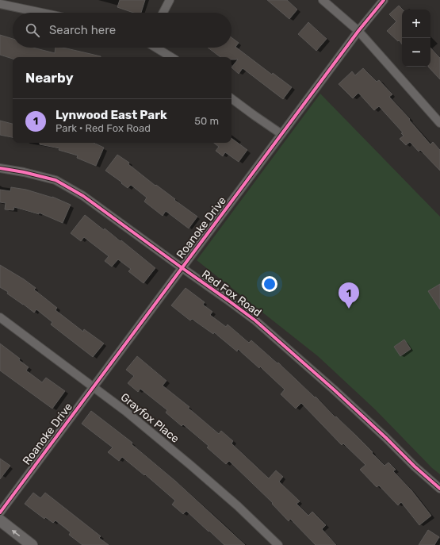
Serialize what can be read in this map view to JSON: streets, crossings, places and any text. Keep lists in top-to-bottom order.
{
  "streets": {
    "street": ["Roanoke Drive", "Red Fox Road", "Grayfox Place"]
  },
  "crossings": [
    ["Roanoke Drive", "Red Fox Road"],
    ["Roanoke Drive", "Grayfox Place"]
  ],
  "page": {
    "map_buttons": ["+", "−"],
    "search": "Search here",
    "heading": "Nearby",
    "list": [
      {
        "mark": "1",
        "name": "Lynwood East Park",
        "note": "Park · Red Fox Road",
        "value": "50 m"
      }
    ],
    "pins": "1"
  }
}
